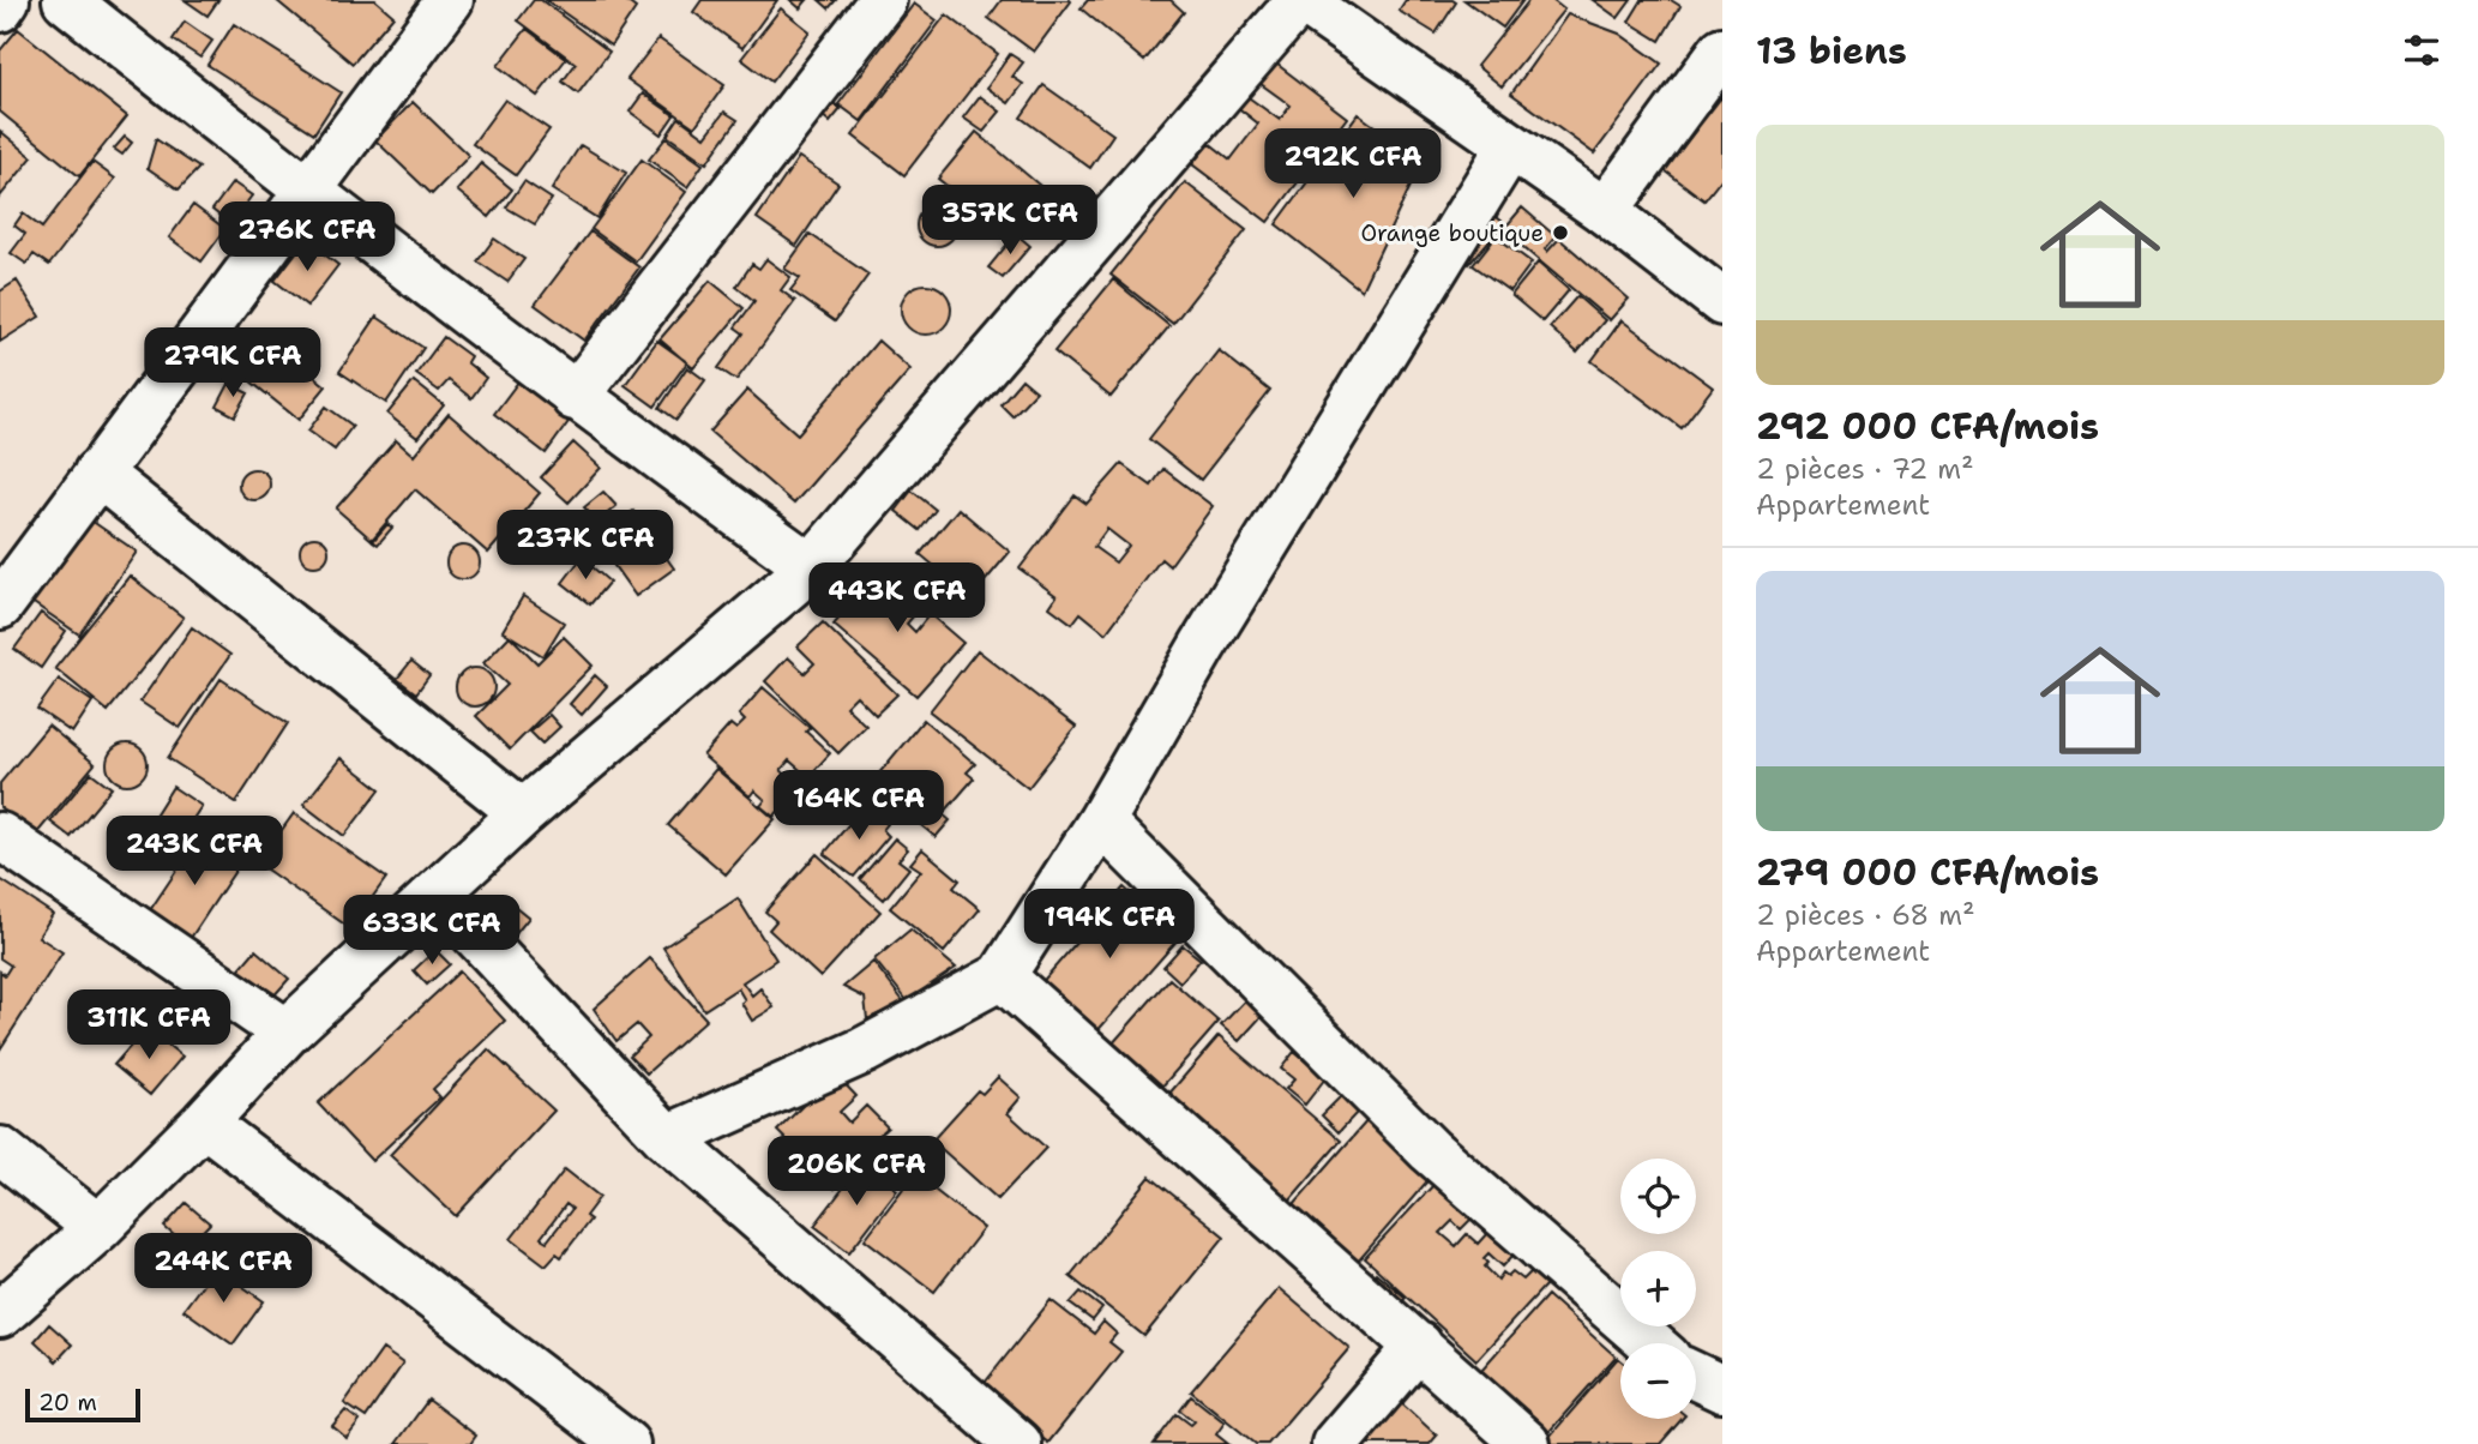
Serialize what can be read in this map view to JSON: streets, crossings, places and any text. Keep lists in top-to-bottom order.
{
  "places": ["Orange boutique"],
  "scale_bar": "20 m",
  "page": {
    "heading": "13 biens",
    "list": [
      {
        "name": "292 000 CFA/mois",
        "note": "2 pièces · 72 m² · Appartement"
      },
      {
        "name": "279 000 CFA/mois",
        "note": "2 pièces · 68 m² · Appartement"
      }
    ],
    "price": [
      "292K CFA",
      "357K CFA",
      "276K CFA",
      "279K CFA",
      "237K CFA",
      "443K CFA",
      "164K CFA",
      "243K CFA",
      "194K CFA",
      "633K CFA",
      "311K CFA",
      "206K CFA",
      "244K CFA"
    ],
    "map_buttons": ["+", "−"],
    "scale": "20 m"
  }
}
